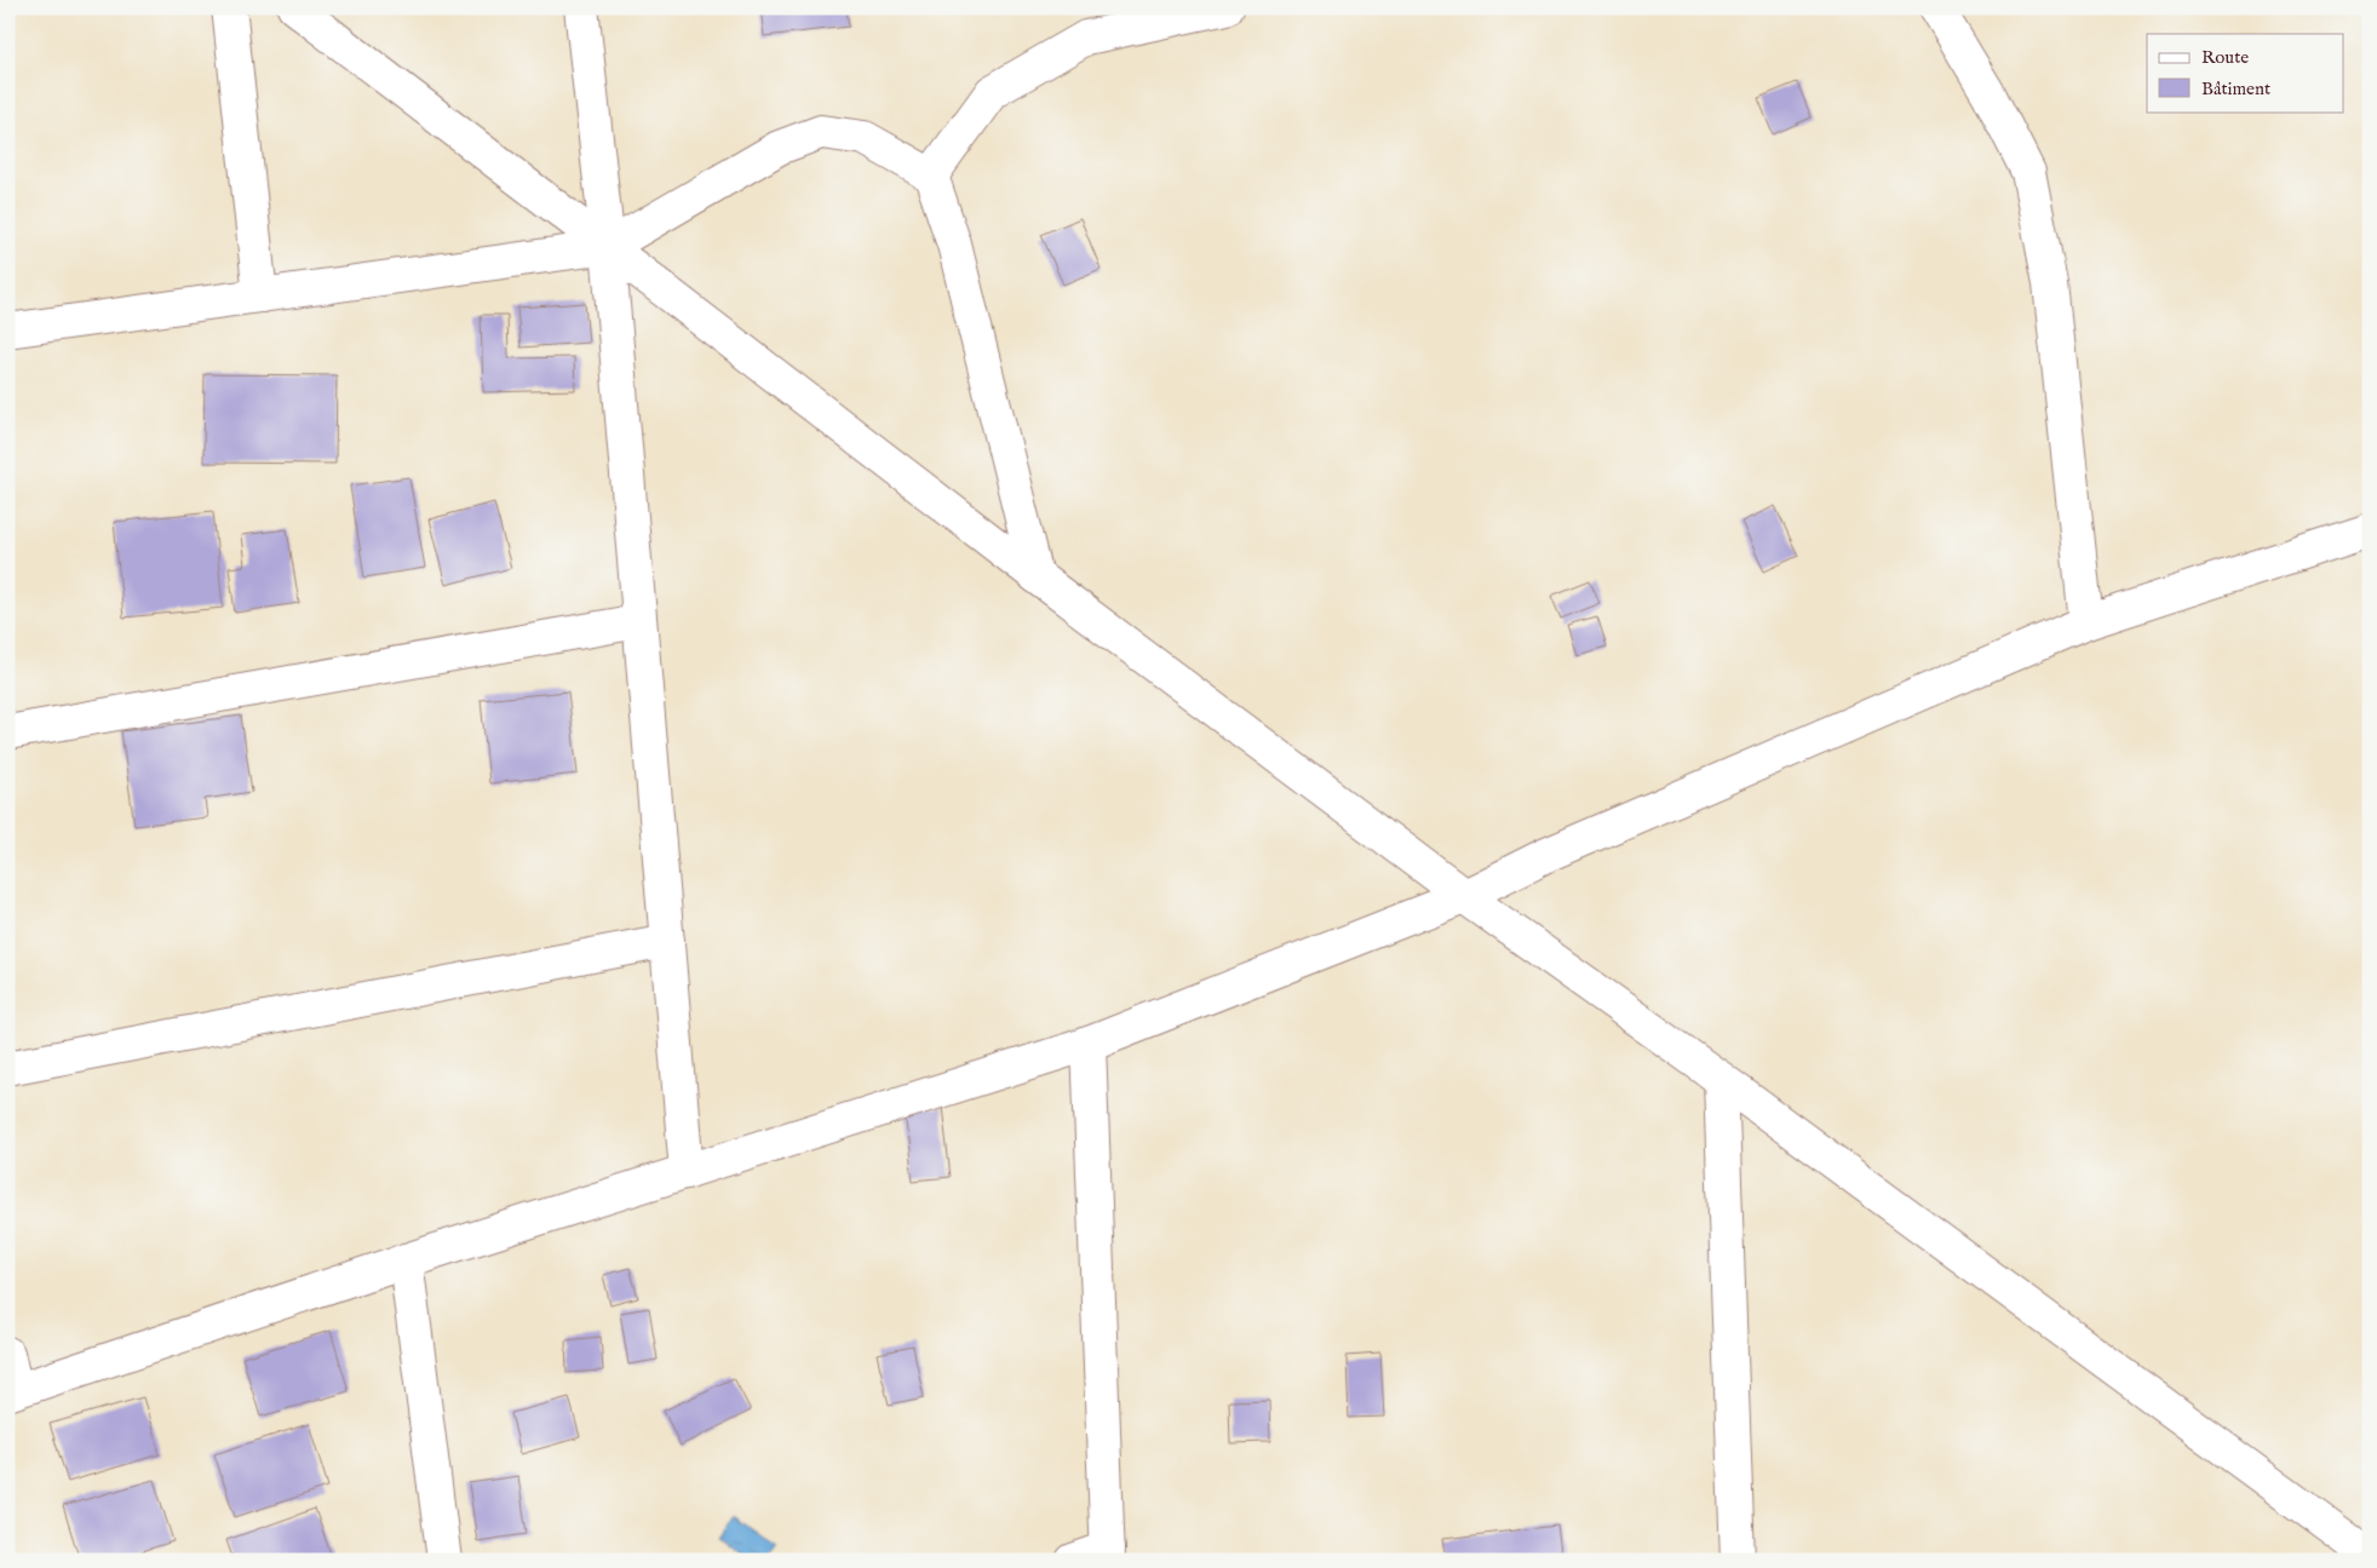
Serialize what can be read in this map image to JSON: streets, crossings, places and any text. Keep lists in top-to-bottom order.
{
  "legend": ["Route", "Bâtiment"]
}
